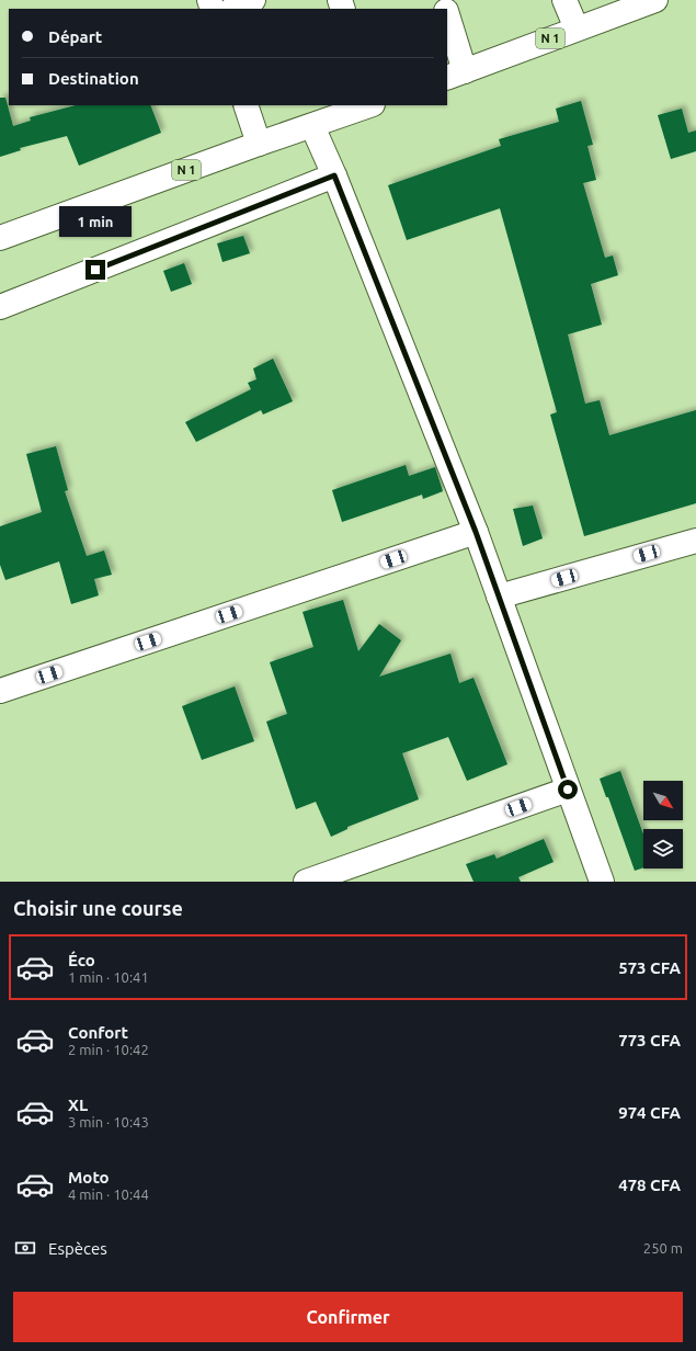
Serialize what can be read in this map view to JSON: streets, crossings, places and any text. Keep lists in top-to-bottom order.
{
  "streets": {
    "main road": ["N 1"]
  },
  "north": "bottom right",
  "page": {
    "banner": ["Départ", "Destination"],
    "bubble": "1 min",
    "heading": "Choisir une course",
    "list": [
      {
        "name": "Éco",
        "note": "1 min · 10:41",
        "value": "573 CFA"
      },
      {
        "name": "Confort",
        "note": "2 min · 10:42",
        "value": "773 CFA"
      },
      {
        "name": "XL",
        "note": "3 min · 10:43",
        "value": "974 CFA"
      },
      {
        "name": "Moto",
        "note": "4 min · 10:44",
        "value": "478 CFA"
      }
    ],
    "pay": ["Espèces", "250 m"],
    "buttons": "Confirmer"
  }
}
